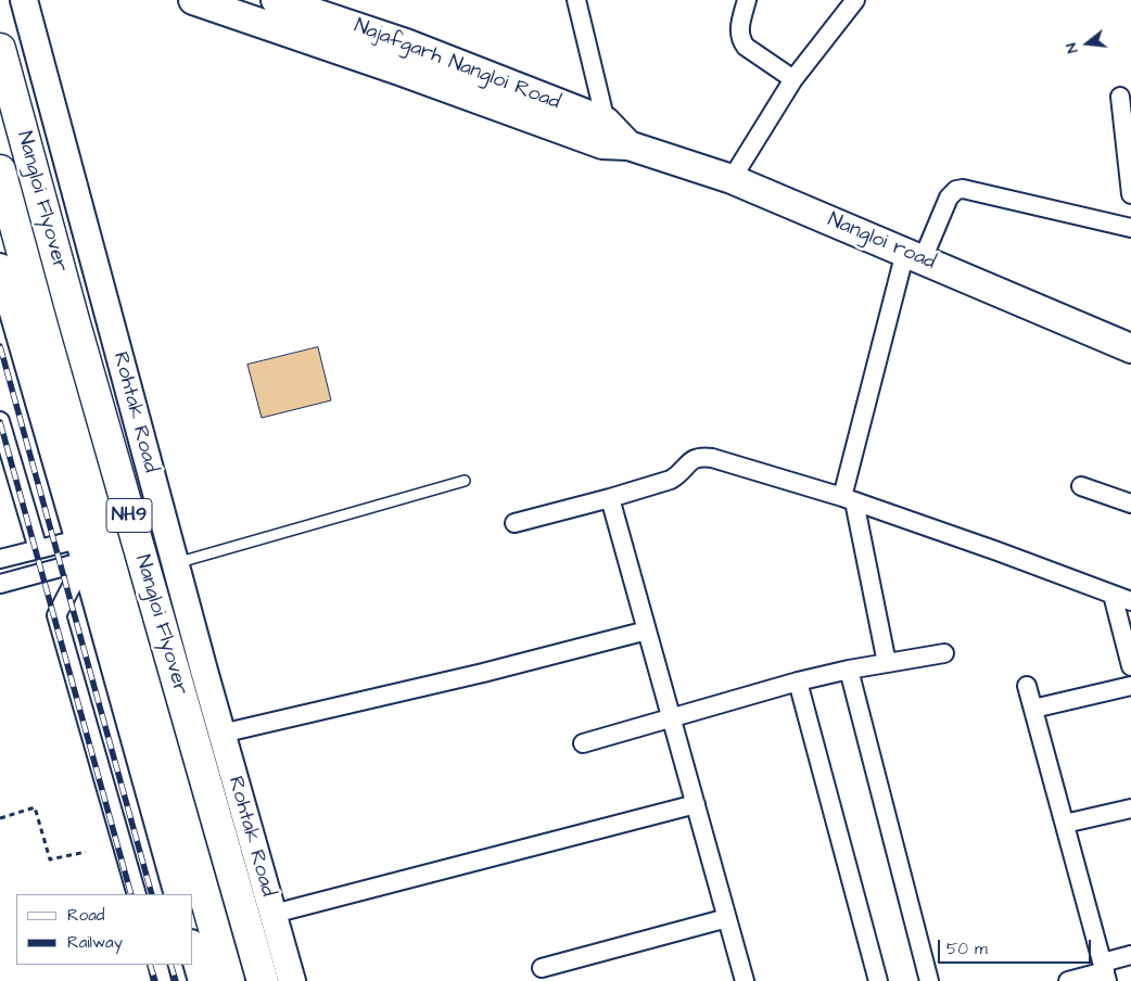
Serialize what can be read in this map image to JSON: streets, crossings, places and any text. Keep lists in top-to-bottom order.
{
  "streets": {
    "highway": ["Nangloi Flyover", "NH9"],
    "main road": ["Najafgarh Nangloi Road", "Nangloi road"],
    "street": ["Rohtak Road"]
  },
  "crossings": [
    ["Najafgarh Nangloi Road", "Nangloi road"]
  ],
  "legend": ["Road", "Railway"],
  "scale_bar": "50 m",
  "north": "left"
}
